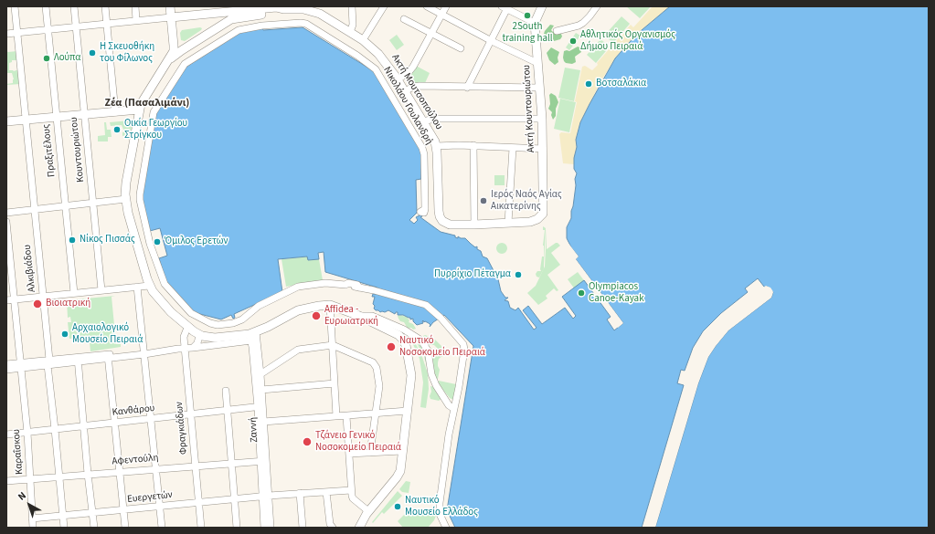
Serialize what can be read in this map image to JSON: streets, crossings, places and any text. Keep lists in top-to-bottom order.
{
  "streets": {
    "main road": ["Ακτή Μουτσοπούλου", "Ακτή Κουντουριώτου"],
    "street": [
      "Νικολάου Γουλανδρή",
      "Κουντουριώτου",
      "Πραξιτέλους",
      "Αλκιβιάδου",
      "Κανθάρου",
      "Φραγκιάδων",
      "Ζαννή",
      "Καραΐσκου",
      "Αφεντούλη",
      "Ευεργετών"
    ]
  },
  "crossings": [
    ["Αλκιβιάδου", "Κανθάρου"],
    ["Αλκιβιάδου", "Αφεντούλη"],
    ["Αλκιβιάδου", "Ευεργετών"],
    ["Κανθάρου", "Φραγκιάδων"],
    ["Κανθάρου", "Ζαννή"],
    ["Κανθάρου", "Καραΐσκου"],
    ["Φραγκιάδων", "Αφεντούλη"],
    ["Φραγκιάδων", "Ευεργετών"],
    ["Ζαννή", "Αφεντούλη"],
    ["Ζαννή", "Ευεργετών"],
    ["Καραΐσκου", "Αφεντούλη"],
    ["Καραΐσκου", "Ευεργετών"]
  ],
  "districts": ["Ζέα (Πασαλιμάνι)"],
  "places": [
    "2South training hall",
    "Αθλητικός Οργανισμός Δήμου Πειραιά",
    "Η Σκευοθήκη του Φίλωνος",
    "Λούπα",
    "Βοτσαλάκια",
    "Οικία Γεωργίου Στρίγκου",
    "Ιερός Ναός Αγίας Αικατερίνης",
    "Νίκος Πισσάς",
    "Όμιλος Ερετών",
    "Πυρρίχιο Πέταγμα",
    "Olympiacos Canoe-Kayak",
    "Βιοιατρική",
    "Affidea - Ευρωιατρική",
    "Αρχαιολογικό Μουσείο Πειραιά",
    "Ναυτικό Νοσοκομείο Πειραιά",
    "Τζάνειο Γενικό Νοσοκομείο Πειραιά",
    "Ναυτικό Μουσείο Ελλάδος"
  ],
  "north": "top left"
}
